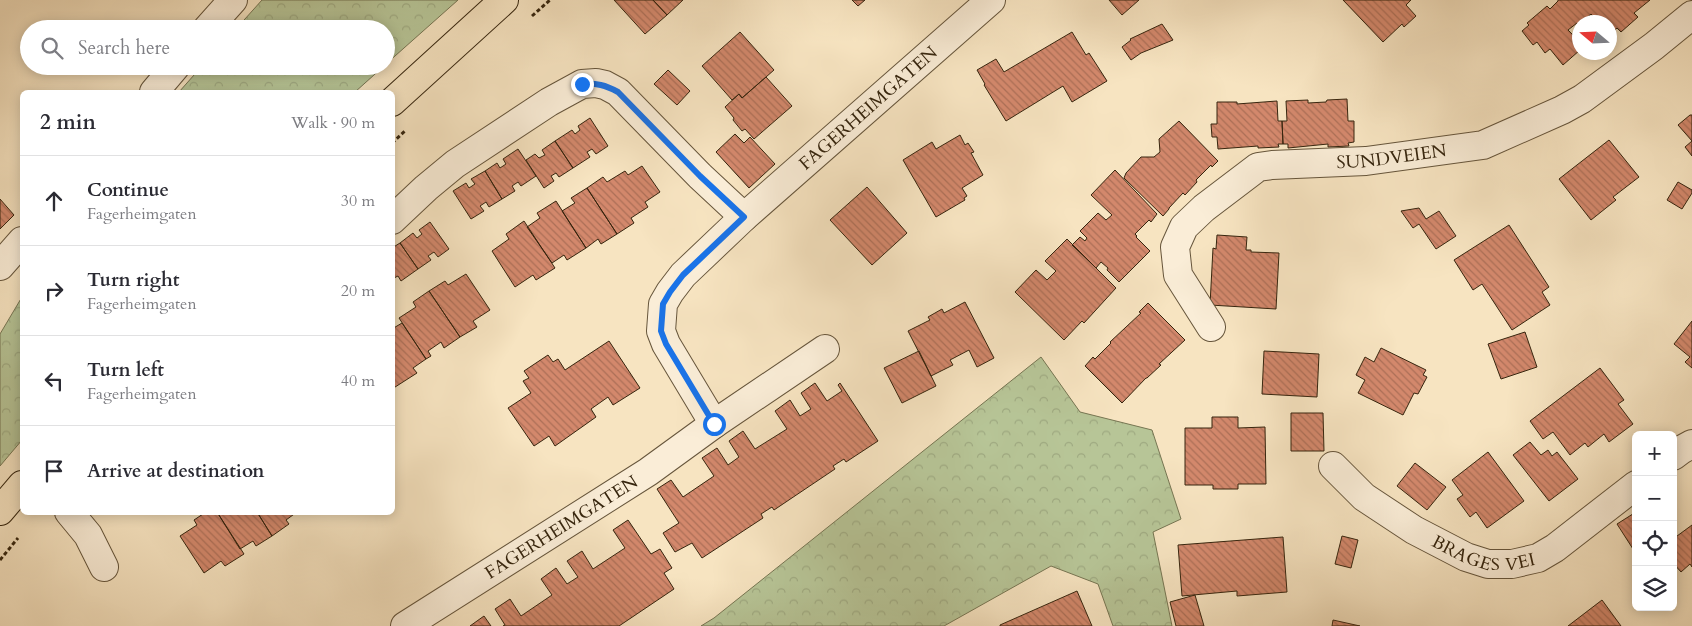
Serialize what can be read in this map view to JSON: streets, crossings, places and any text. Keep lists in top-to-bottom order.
{
  "streets": {
    "street": ["FAGERHEIMGATEN", "SUNDVEIEN", "BRAGES VEI"]
  },
  "north": "left",
  "page": {
    "search": "Search here",
    "heading": ["2 min", "Walk · 90 m"],
    "list": [
      ["Continue", "Fagerheimgaten", "30 m"],
      ["Turn right", "Fagerheimgaten", "20 m"],
      ["Turn left", "Fagerheimgaten", "40 m"],
      "Arrive at destination"
    ],
    "map_buttons": ["+", "−"]
  }
}
